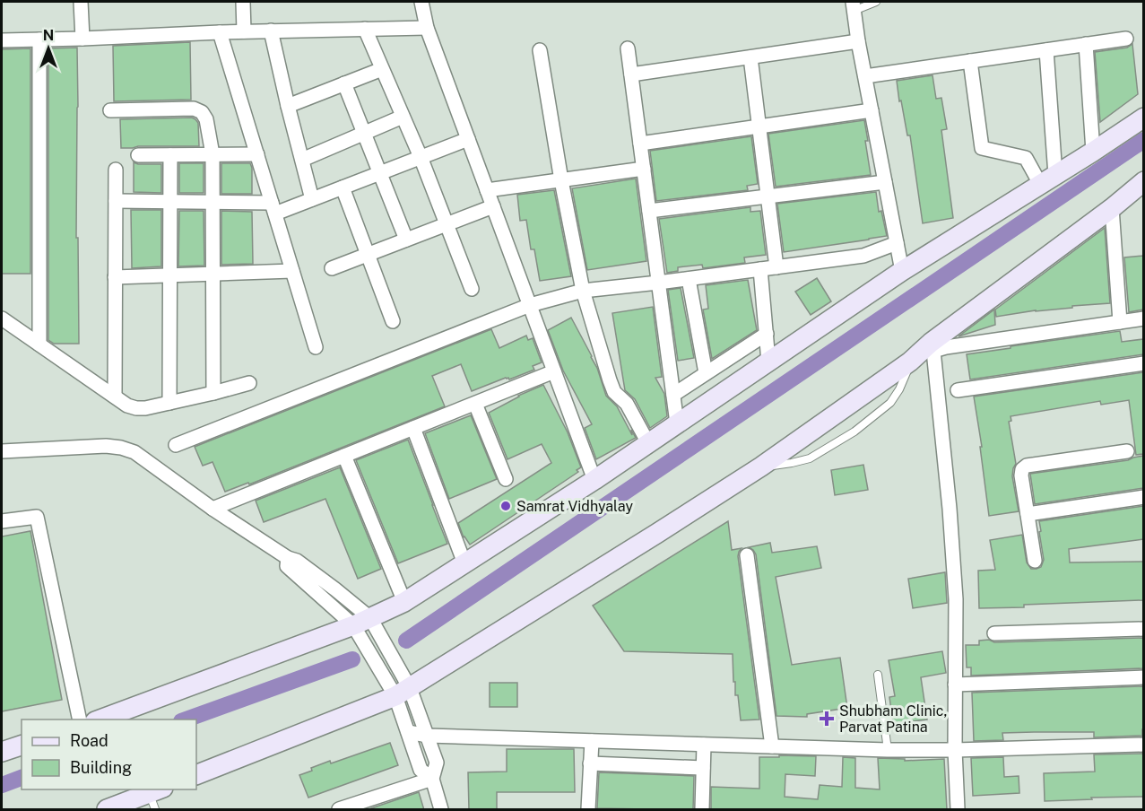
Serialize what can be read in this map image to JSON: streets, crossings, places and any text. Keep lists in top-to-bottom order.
{
  "places": {
    "other": ["Samrat Vidhyalay"],
    "health": ["Shubham Clinic, Parvat Patina"]
  },
  "legend": ["Road", "Building"],
  "north": "top"
}
